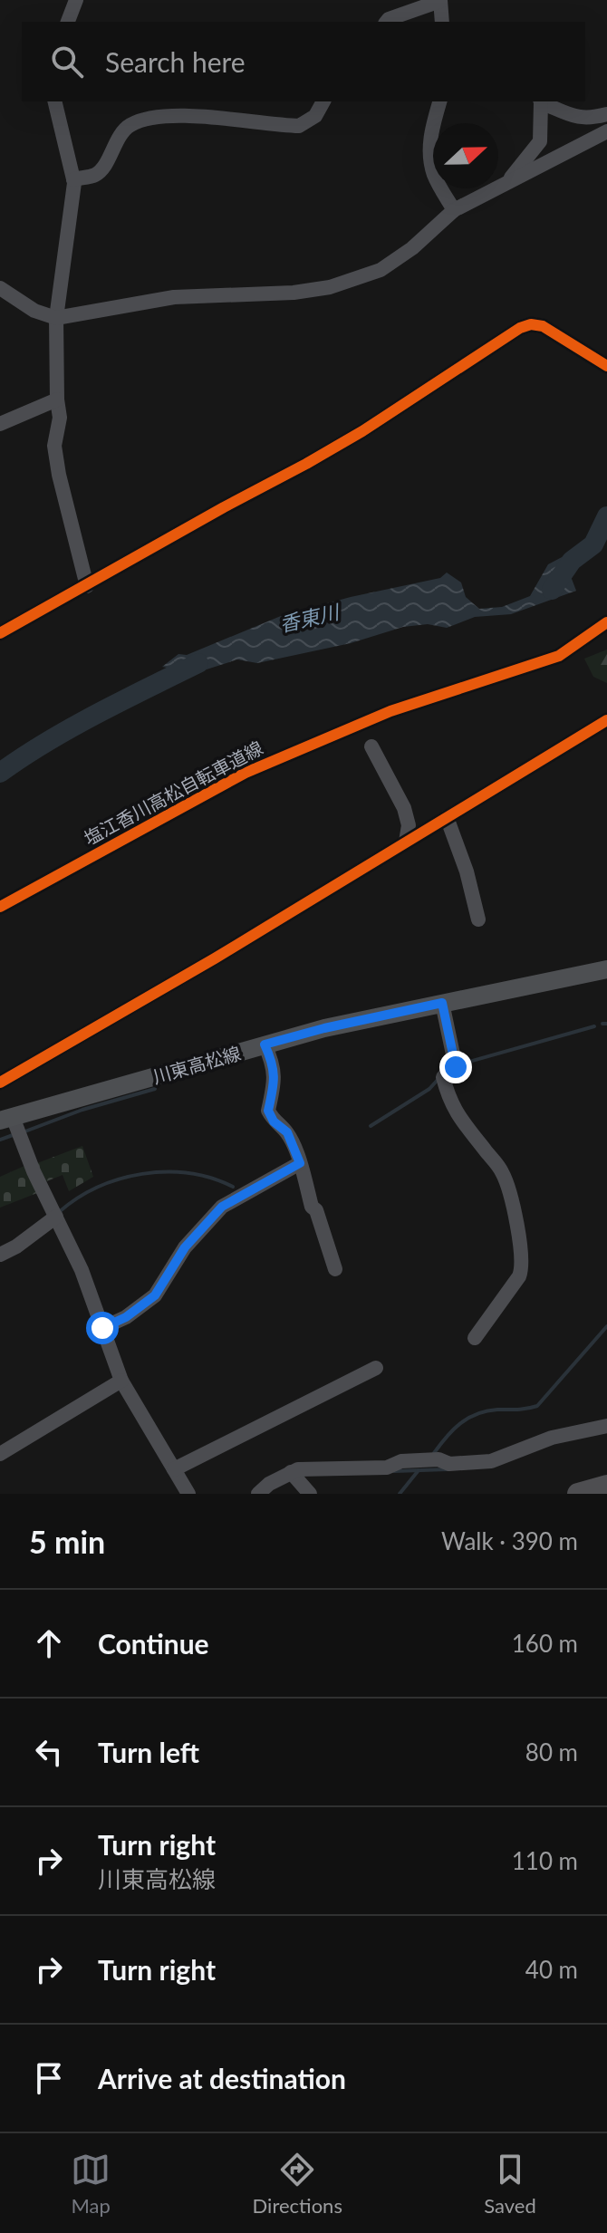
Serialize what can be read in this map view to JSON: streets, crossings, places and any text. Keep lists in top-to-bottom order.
{
  "streets": {
    "main road": ["川東高松線"],
    "cycle path": ["塩江香川高松自転車道線"]
  },
  "water": ["香東川"],
  "north": "right",
  "page": {
    "search": "Search here",
    "heading": ["5 min", "Walk · 390 m"],
    "list": [
      ["Continue", "160 m"],
      ["Turn left", "80 m"],
      ["Turn right", "川東高松線", "110 m"],
      ["Turn right", "40 m"],
      "Arrive at destination"
    ],
    "nav": ["Map", "Directions", "Saved"]
  }
}
